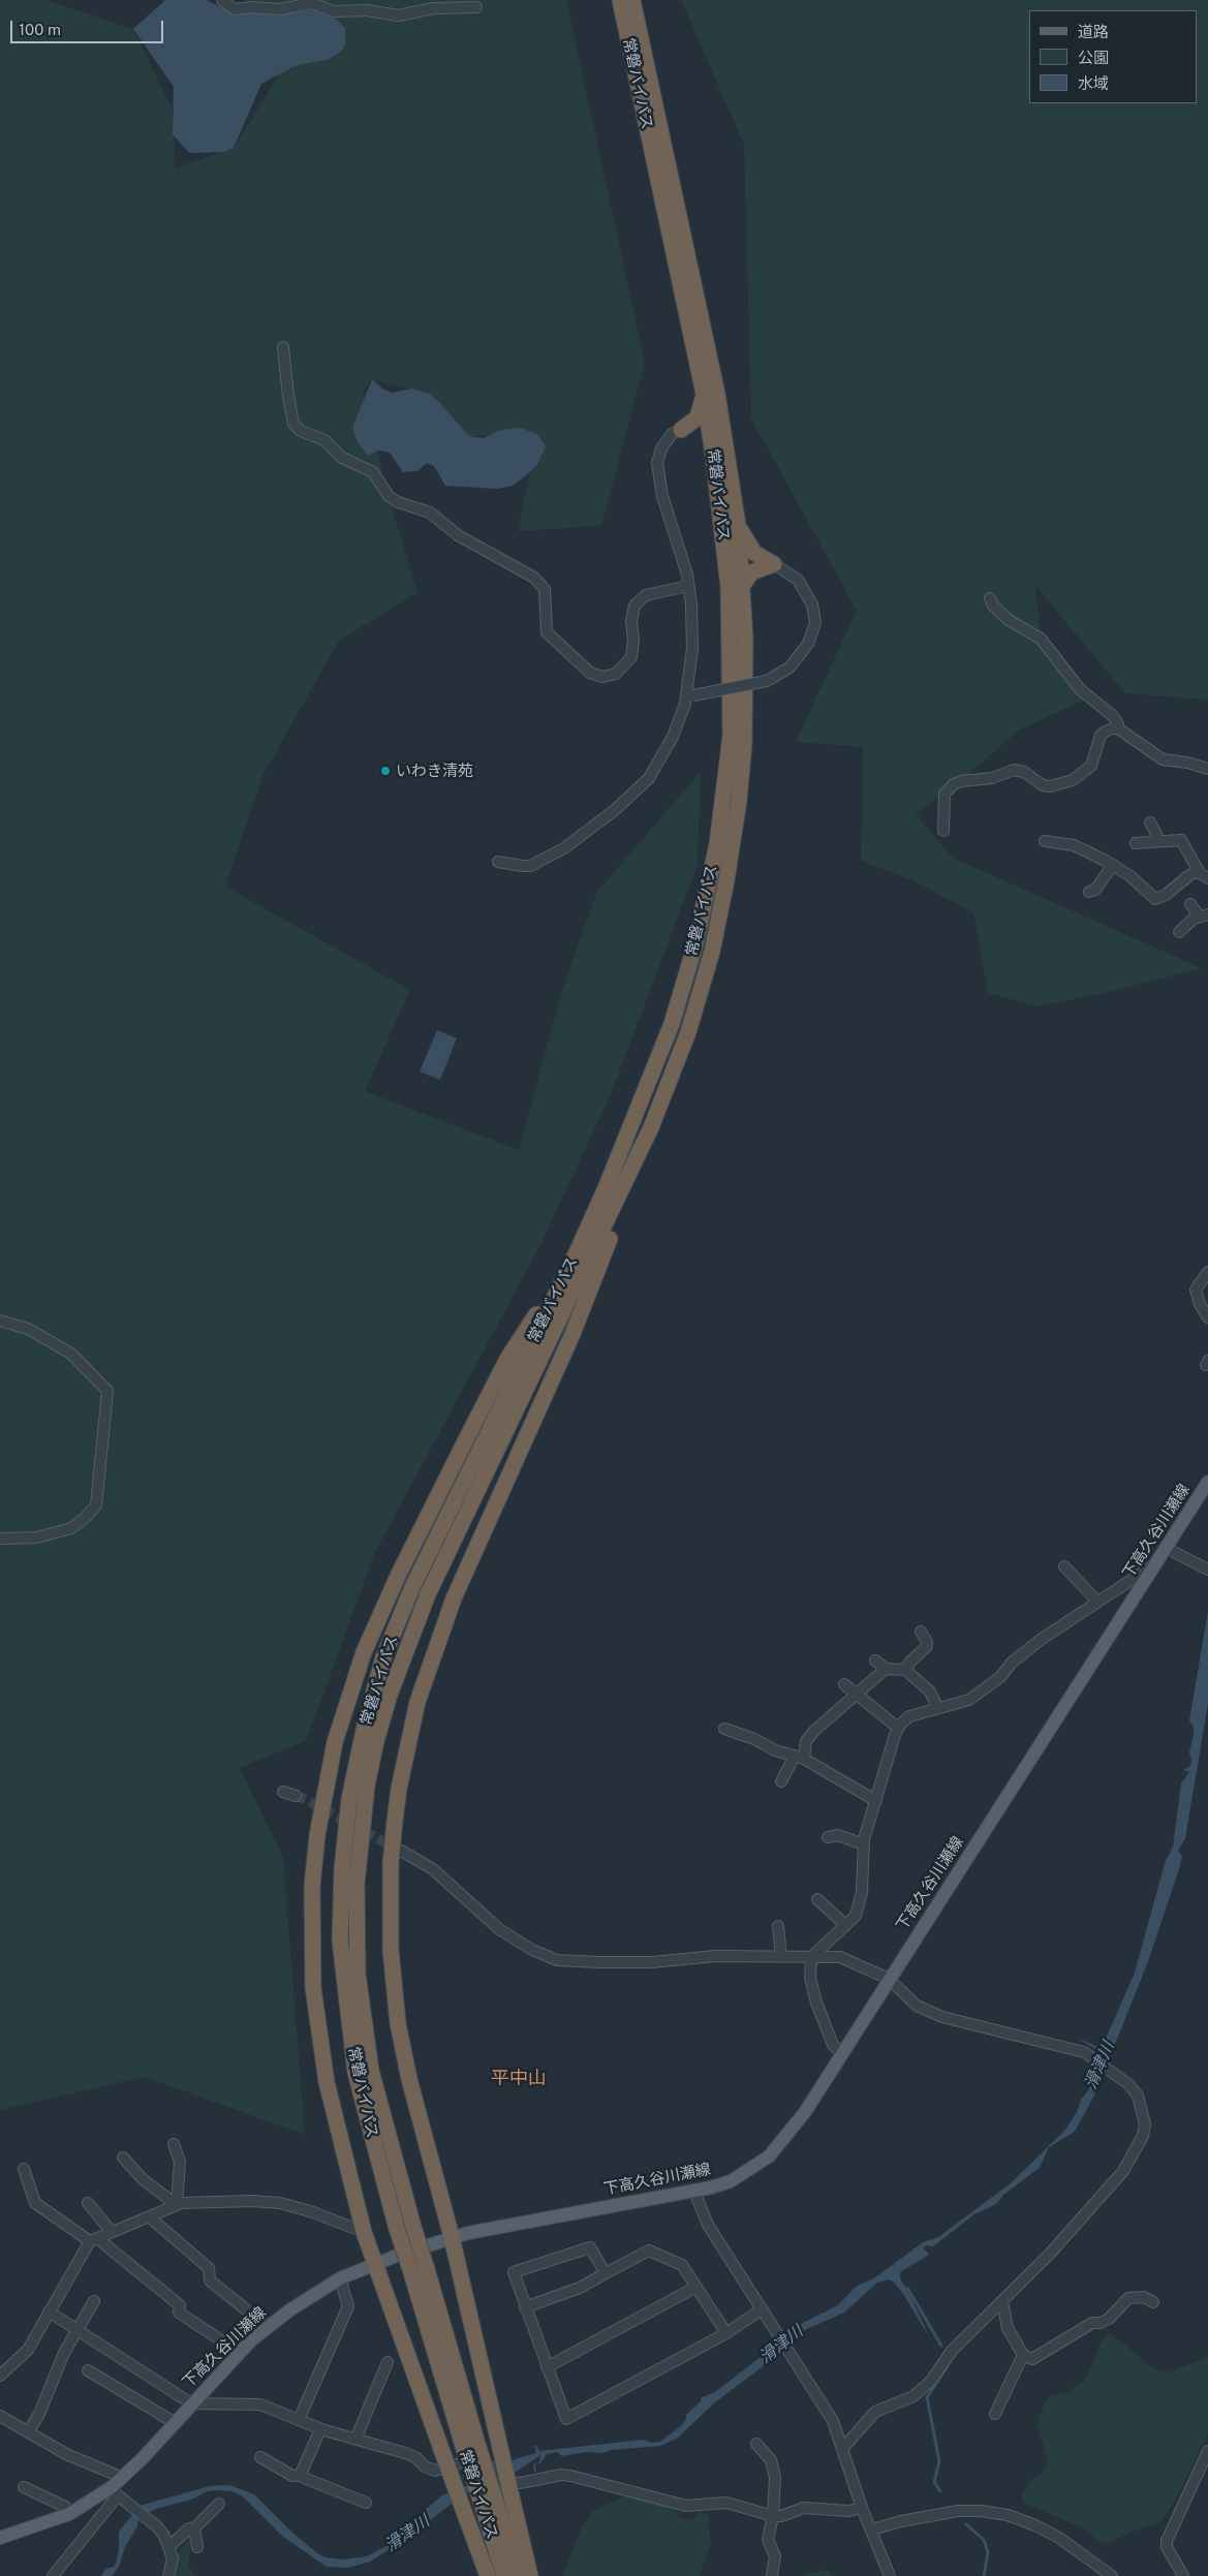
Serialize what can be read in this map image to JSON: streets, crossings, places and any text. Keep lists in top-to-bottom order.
{
  "streets": {
    "highway": ["常磐バイパス"],
    "main road": ["下高久谷川瀬線"]
  },
  "districts": ["平中山"],
  "water": ["滑津川"],
  "places": ["いわき清苑"],
  "legend": ["道路", "公園", "水域"],
  "scale_bar": "100 m"
}
